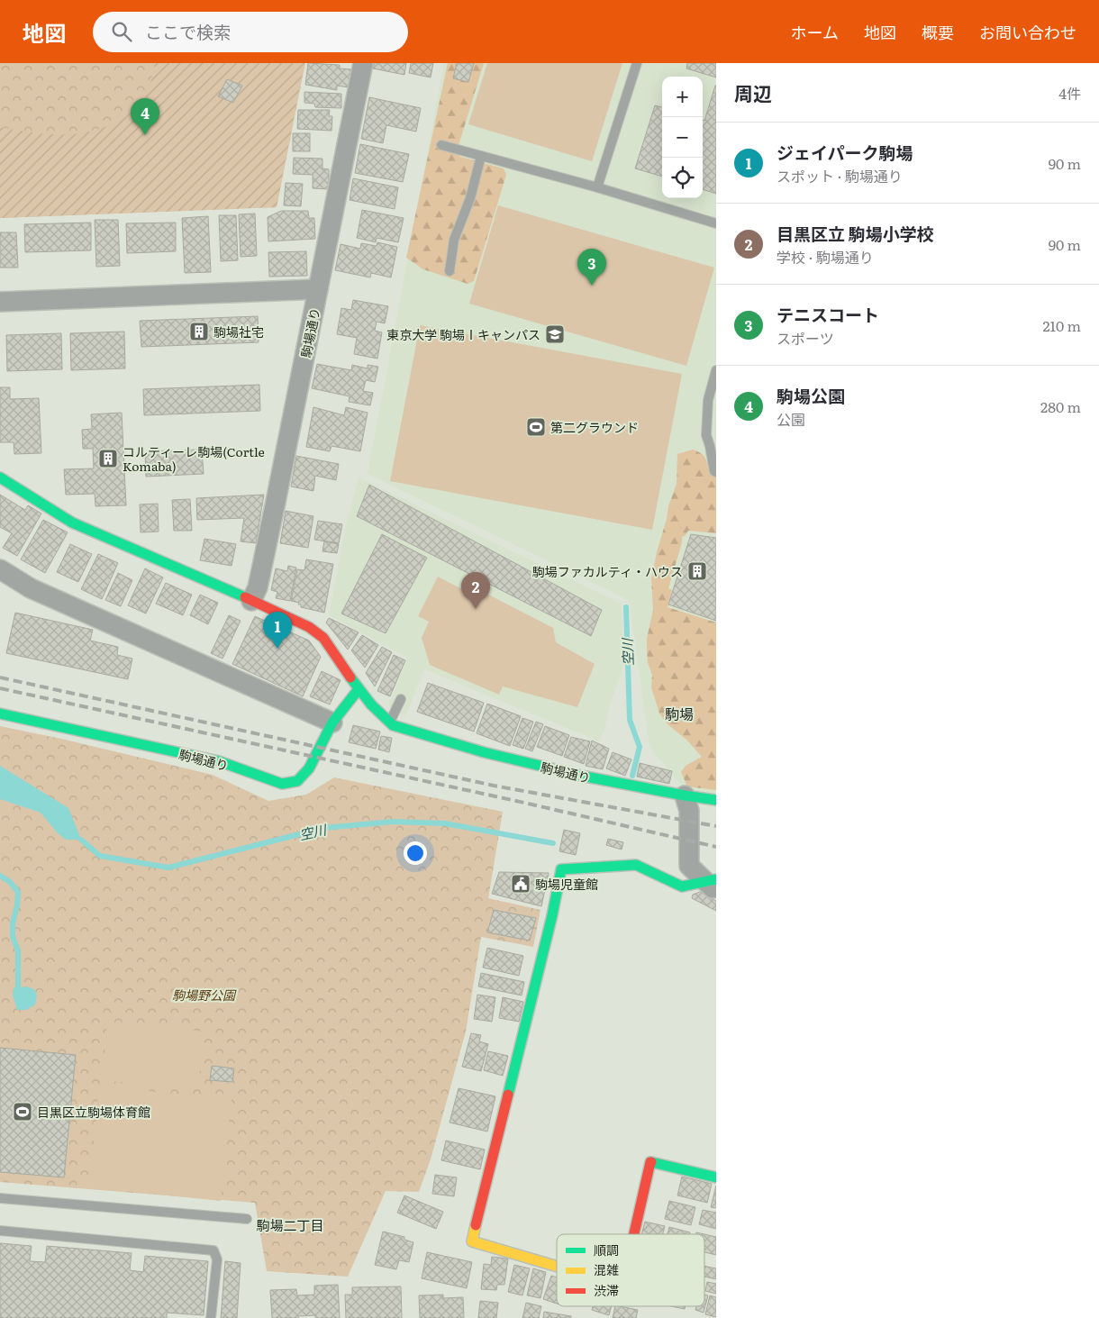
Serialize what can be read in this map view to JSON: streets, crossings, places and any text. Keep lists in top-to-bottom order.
{
  "streets": {
    "street": ["駒場通り"]
  },
  "districts": ["駒場", "駒場二丁目"],
  "water": ["空川"],
  "parks": ["駒場野公園"],
  "places": {
    "building": ["駒場社宅", "コルティーレ駒場(Cortle Komaba)", "駒場ファカルティ・ハウス"],
    "school or university": ["東京大学 駒場Ⅰキャンパス"],
    "sports": ["第二グラウンド", "目黒区立駒場体育館"],
    "public building": ["駒場児童館"]
  },
  "legend": ["順調", "混雑", "渋滞"],
  "page": {
    "header": "地図",
    "search": "ここで検索",
    "nav": [
      "ホーム",
      "地図",
      "概要",
      "お問い合わせ"
    ],
    "heading": ["周辺", "4件"],
    "map_buttons": ["+", "−"],
    "pins": [
      "4",
      "3",
      "2",
      "1"
    ],
    "list": [
      {
        "mark": "1",
        "name": "ジェイパーク駒場",
        "note": "スポット · 駒場通り",
        "value": "90 m"
      },
      {
        "mark": "2",
        "name": "目黒区立 駒場小学校",
        "note": "学校 · 駒場通り",
        "value": "90 m"
      },
      {
        "mark": "3",
        "name": "テニスコート",
        "note": "スポーツ",
        "value": "210 m"
      },
      {
        "mark": "4",
        "name": "駒場公園",
        "note": "公園",
        "value": "280 m"
      }
    ]
  }
}
